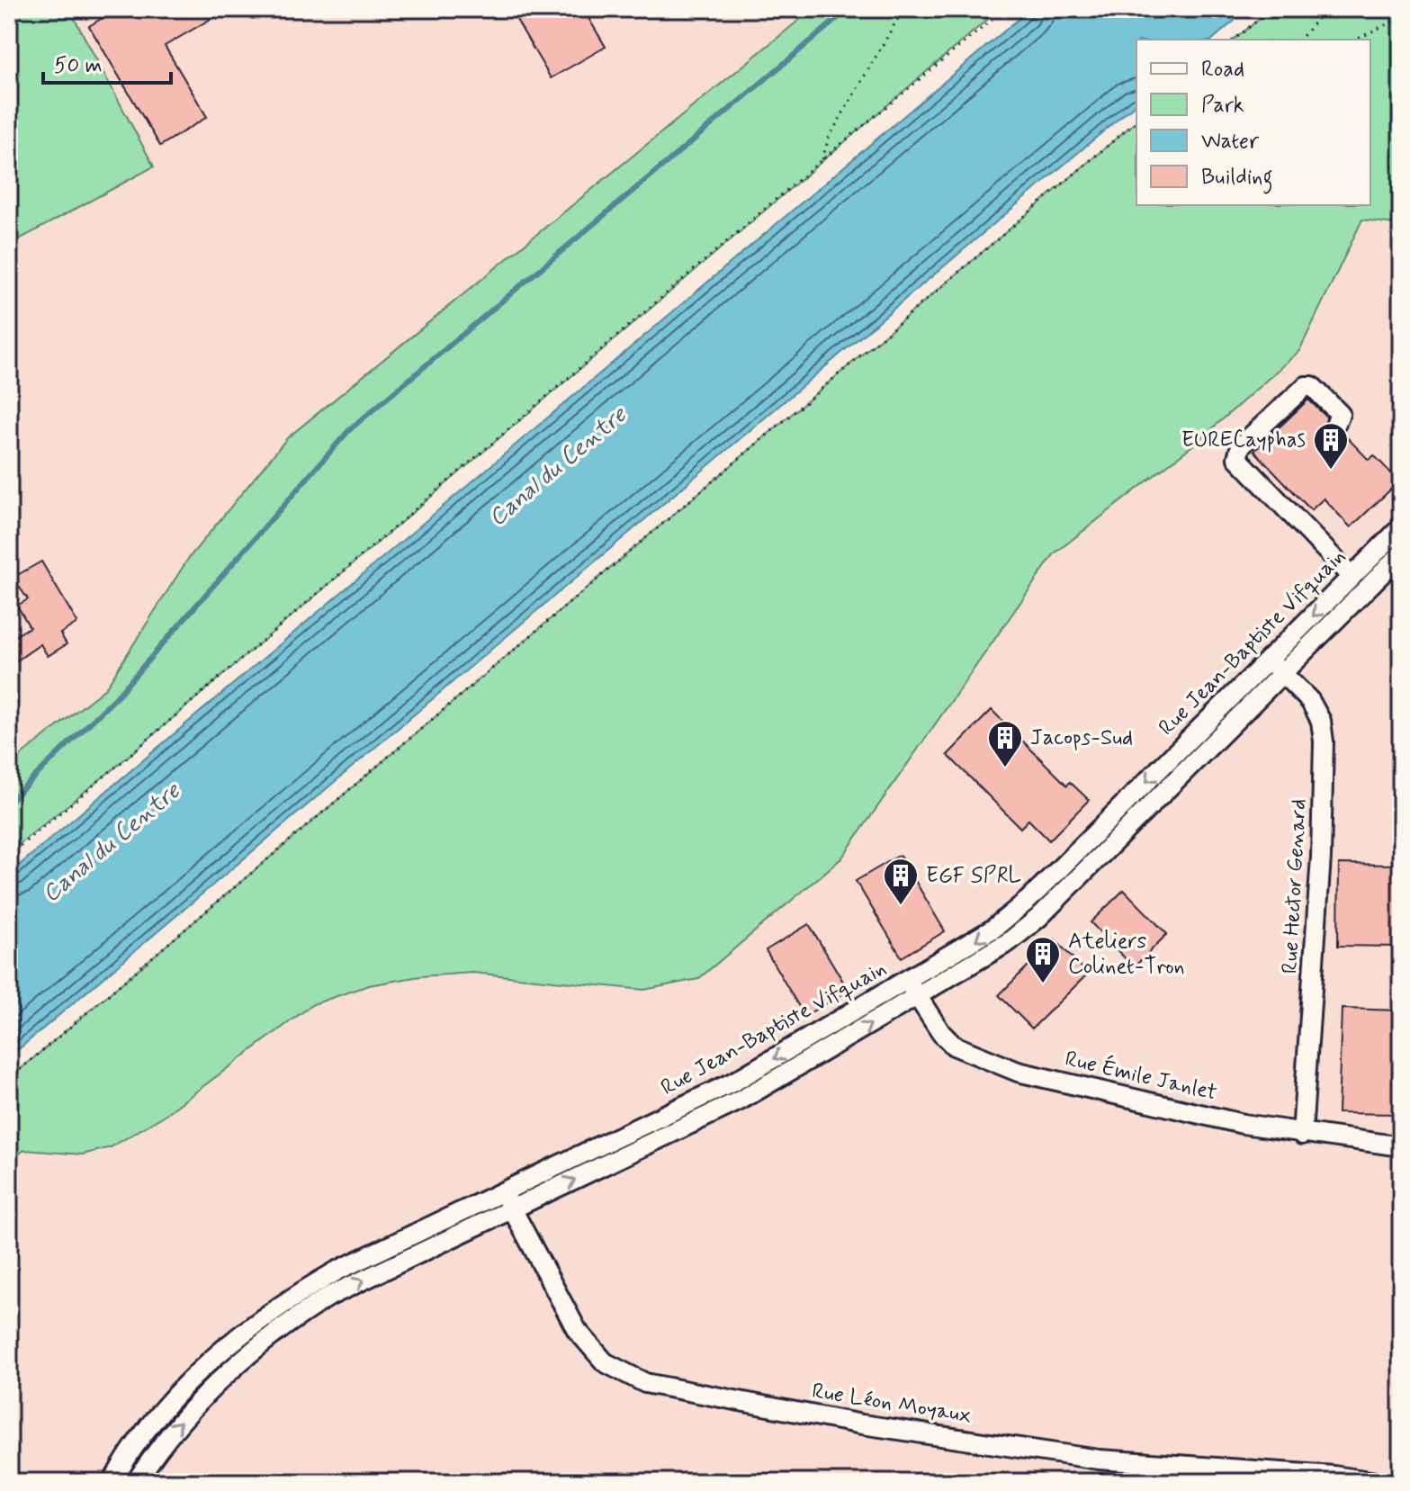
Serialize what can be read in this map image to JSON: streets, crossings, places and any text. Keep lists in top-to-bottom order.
{
  "streets": {
    "street": [
      "Rue Jean-Baptiste Vifquain",
      "Rue Hector Genard",
      "Rue Émile Janlet",
      "Rue Léon Moyaux"
    ]
  },
  "crossings": [
    ["Rue Jean-Baptiste Vifquain", "Rue Hector Genard"],
    ["Rue Jean-Baptiste Vifquain", "Rue Émile Janlet"],
    ["Rue Jean-Baptiste Vifquain", "Rue Léon Moyaux"],
    ["Rue Hector Genard", "Rue Émile Janlet"]
  ],
  "water": ["Canal du Centre"],
  "places": {
    "building": [
      "EURECayphas",
      "Jacops-Sud",
      "EGF SPRL",
      "Ateliers Colinet-Tron"
    ]
  },
  "legend": [
    "Road",
    "Park",
    "Water",
    "Building"
  ],
  "scale_bar": "50 m"
}
